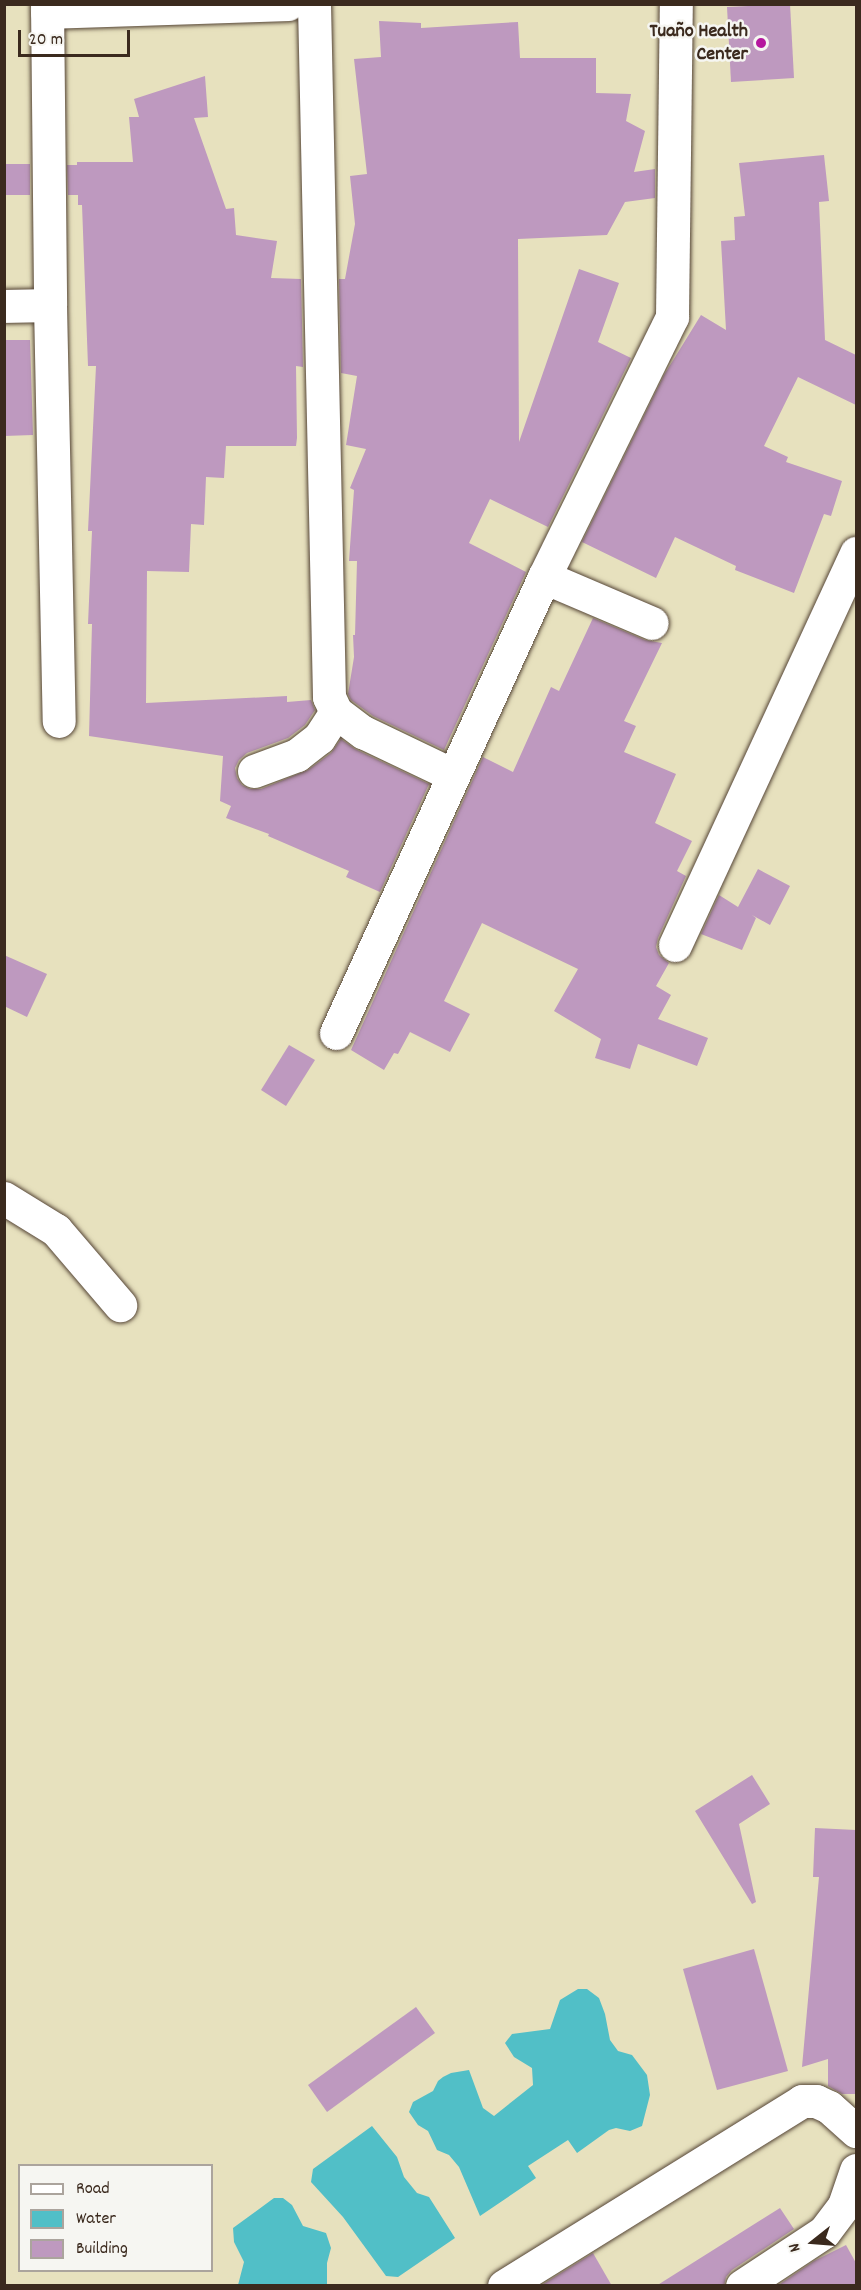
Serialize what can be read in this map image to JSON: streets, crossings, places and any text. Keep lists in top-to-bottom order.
{
  "places": ["Tuaño Health Center"],
  "legend": ["Road", "Water", "Building"],
  "scale_bar": "20 m",
  "north": "left"
}
